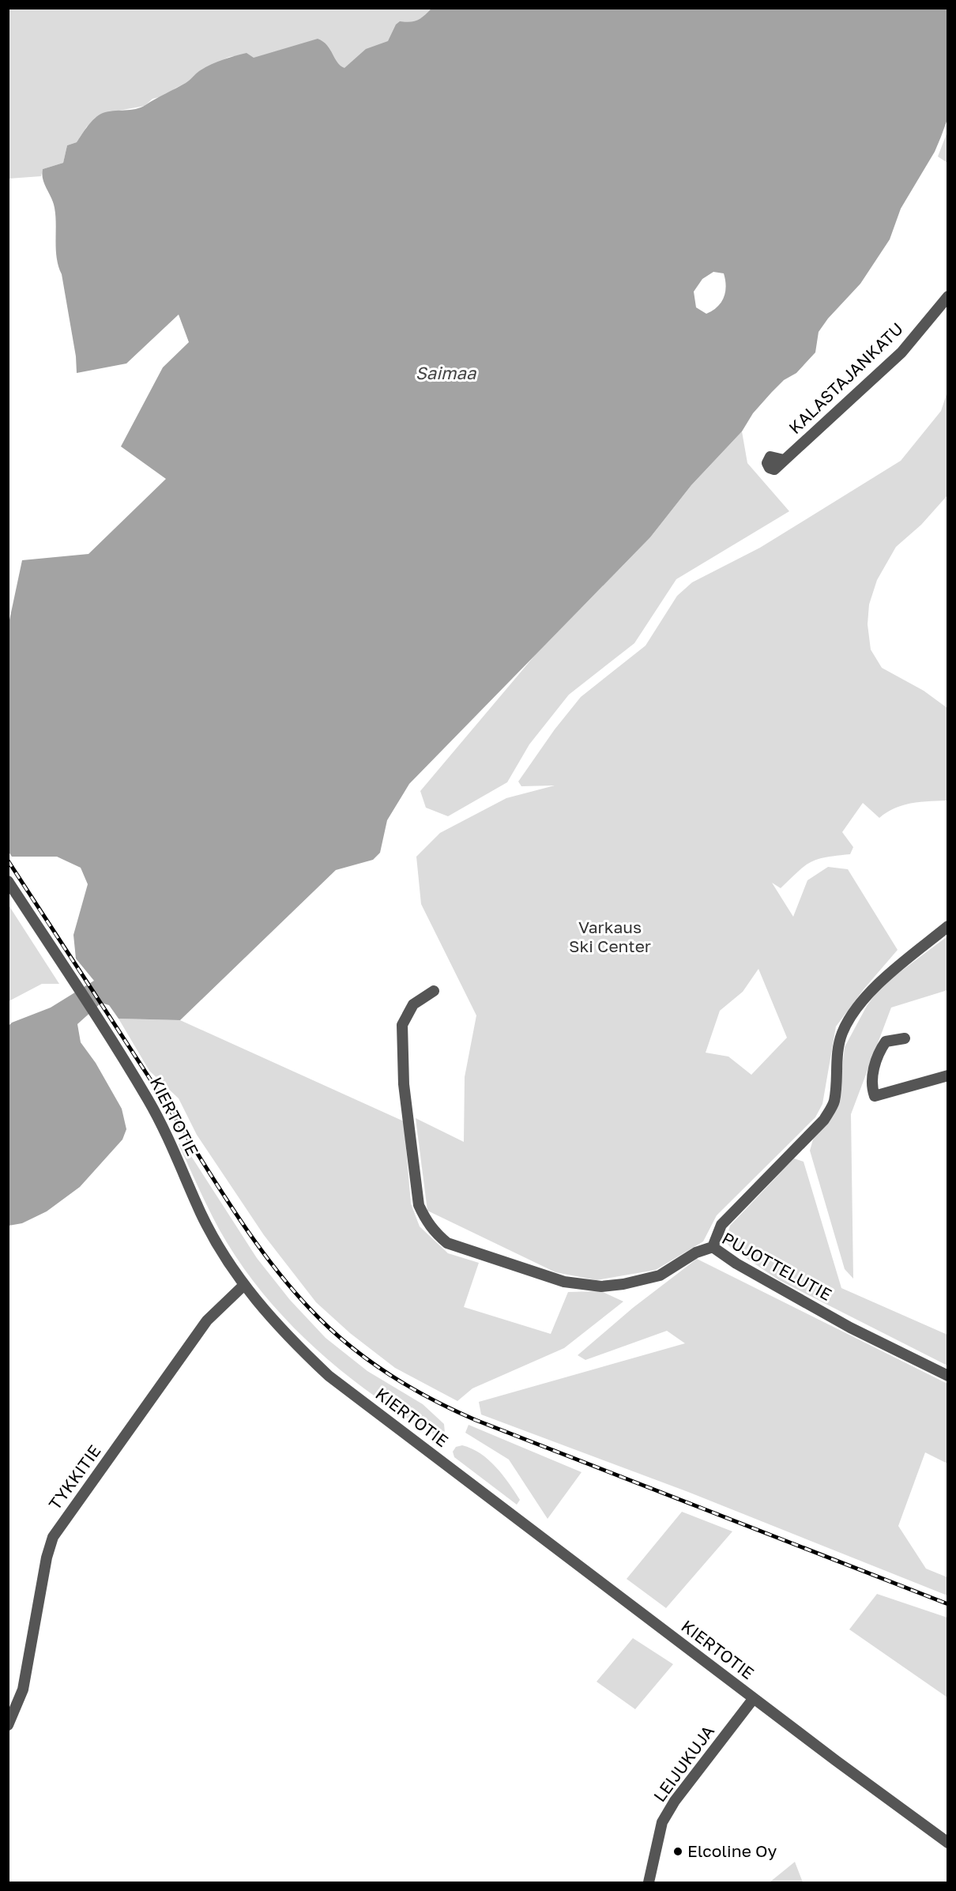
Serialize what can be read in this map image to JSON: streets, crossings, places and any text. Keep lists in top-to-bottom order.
{
  "streets": {
    "street": [
      "KALASTAJANKATU",
      "KIERTOTIE",
      "PUJOTTELUTIE",
      "TYKKITIE",
      "LEIJUKUJA"
    ]
  },
  "crossings": [
    ["KIERTOTIE", "TYKKITIE"],
    ["KIERTOTIE", "LEIJUKUJA"]
  ],
  "water": ["Saimaa"],
  "parks": ["Varkaus Ski Center"],
  "places": ["Elcoline Oy"]
}
